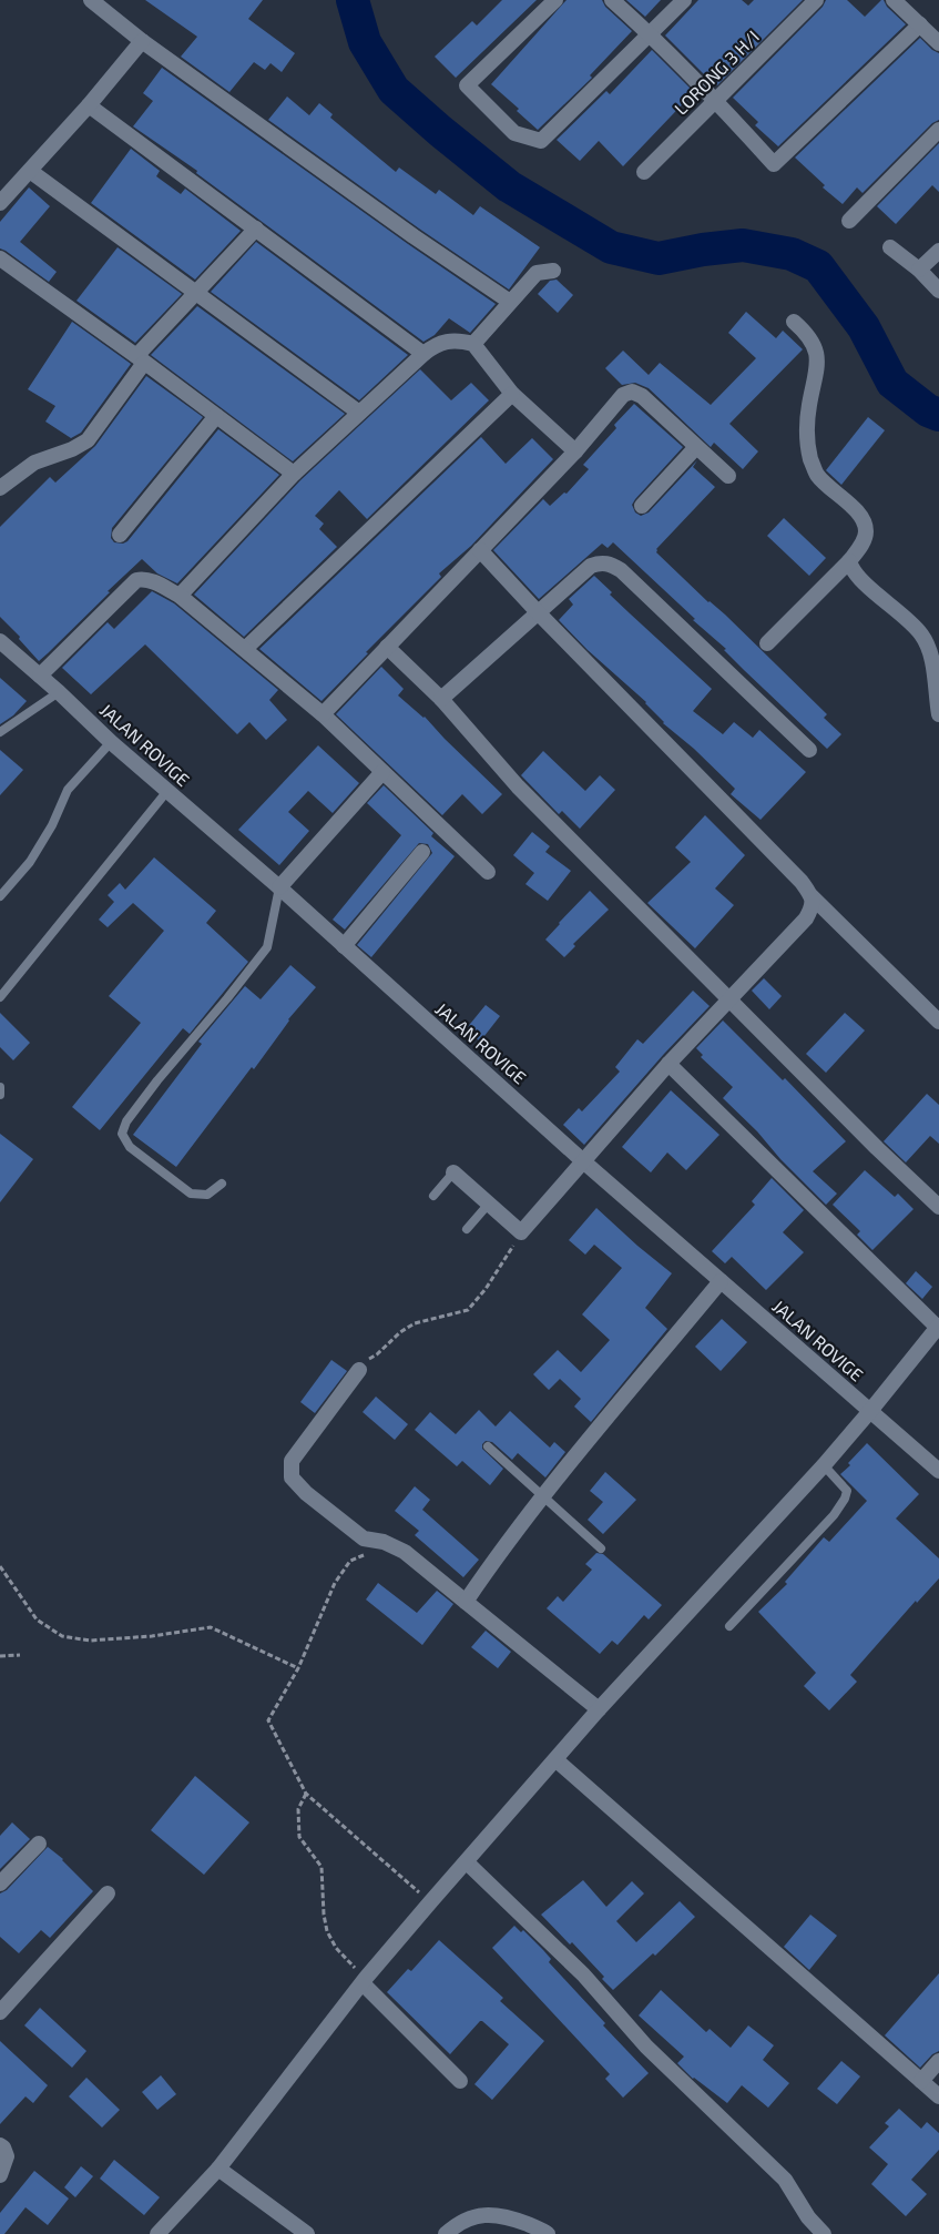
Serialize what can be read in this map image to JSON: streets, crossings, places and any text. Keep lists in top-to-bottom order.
{
  "streets": {
    "street": ["LORONG 3 H/I", "JALAN ROVIGE"]
  }
}
